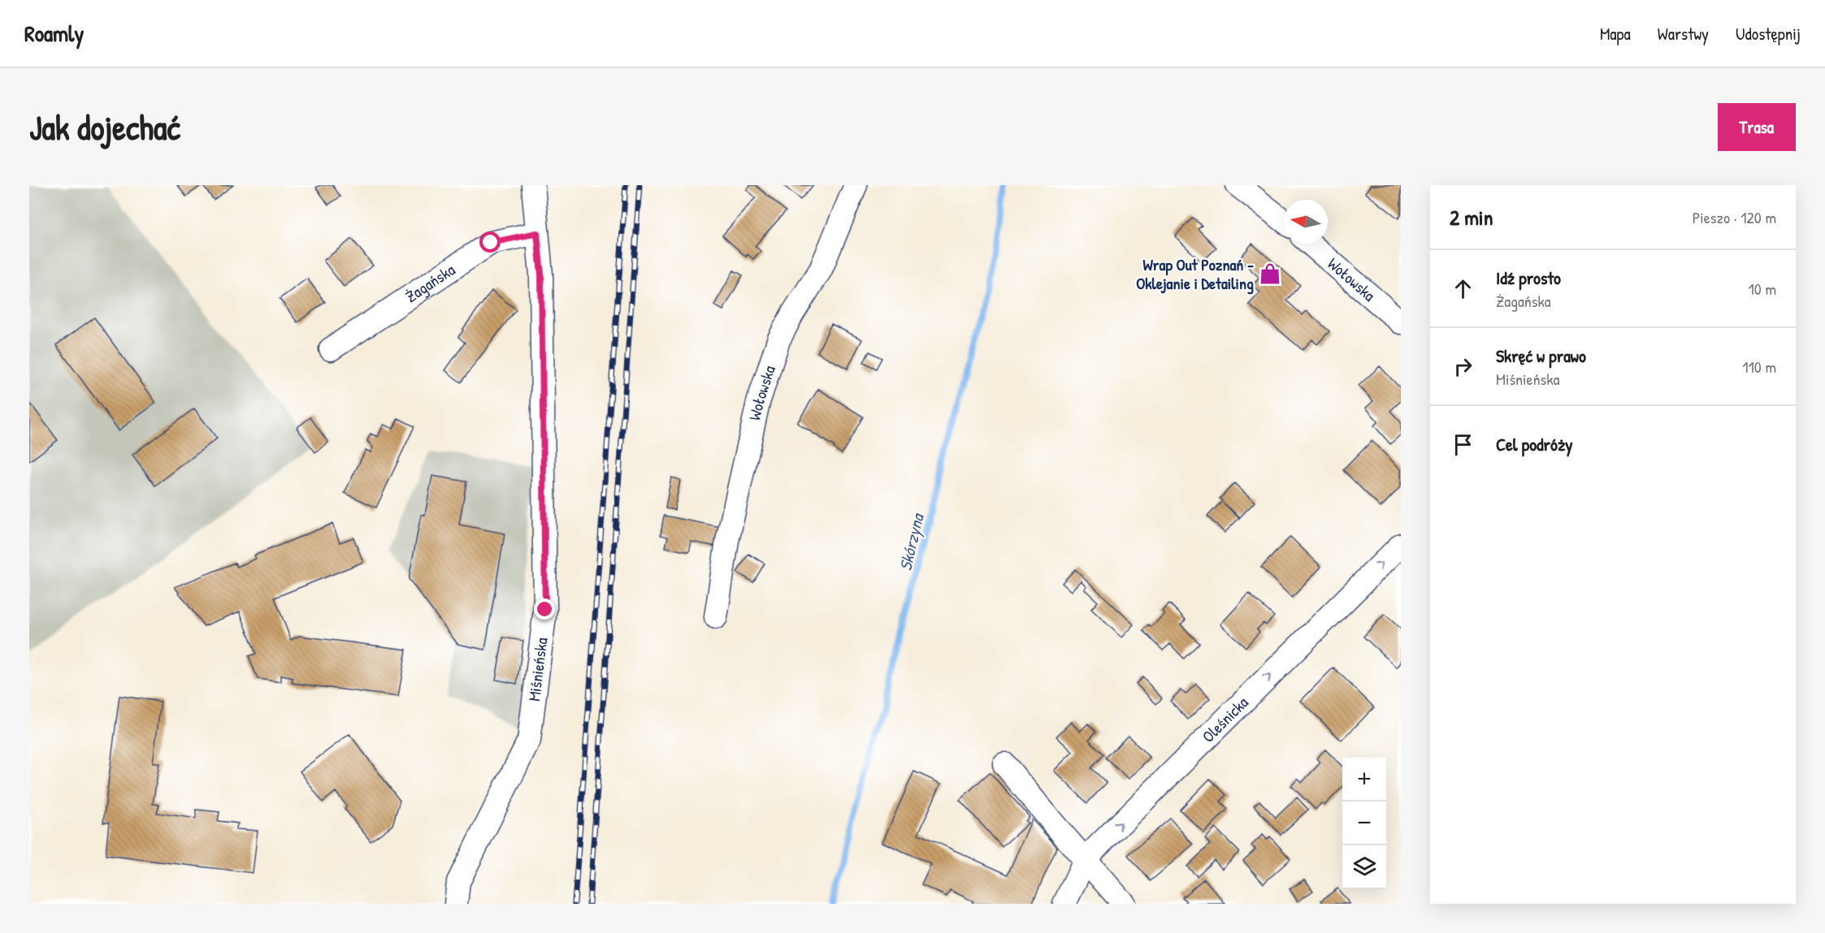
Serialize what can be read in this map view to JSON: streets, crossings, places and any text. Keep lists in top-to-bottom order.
{
  "streets": {
    "street": [
      "Wołowska",
      "Żagańska",
      "Miśnieńska",
      "Oleśnicka"
    ]
  },
  "crossings": [
    ["Żagańska", "Miśnieńska"]
  ],
  "one_way": ["Oleśnicka"],
  "water": ["Skórzyna"],
  "places": {
    "shop": ["Wrap Out Poznań - Oklejanie i Detailing"]
  },
  "north": "left",
  "page": {
    "header": "Roamly",
    "nav": ["Mapa", "Warstwy", "Udostępnij"],
    "buttons": "Trasa",
    "title": "Jak dojechać",
    "heading": ["2 min", "Pieszo · 120 m"],
    "list": [
      ["Idź prosto", "Żagańska", "10 m"],
      ["Skręć w prawo", "Miśnieńska", "110 m"],
      "Cel podróży"
    ],
    "map_buttons": ["+", "−"]
  }
}
